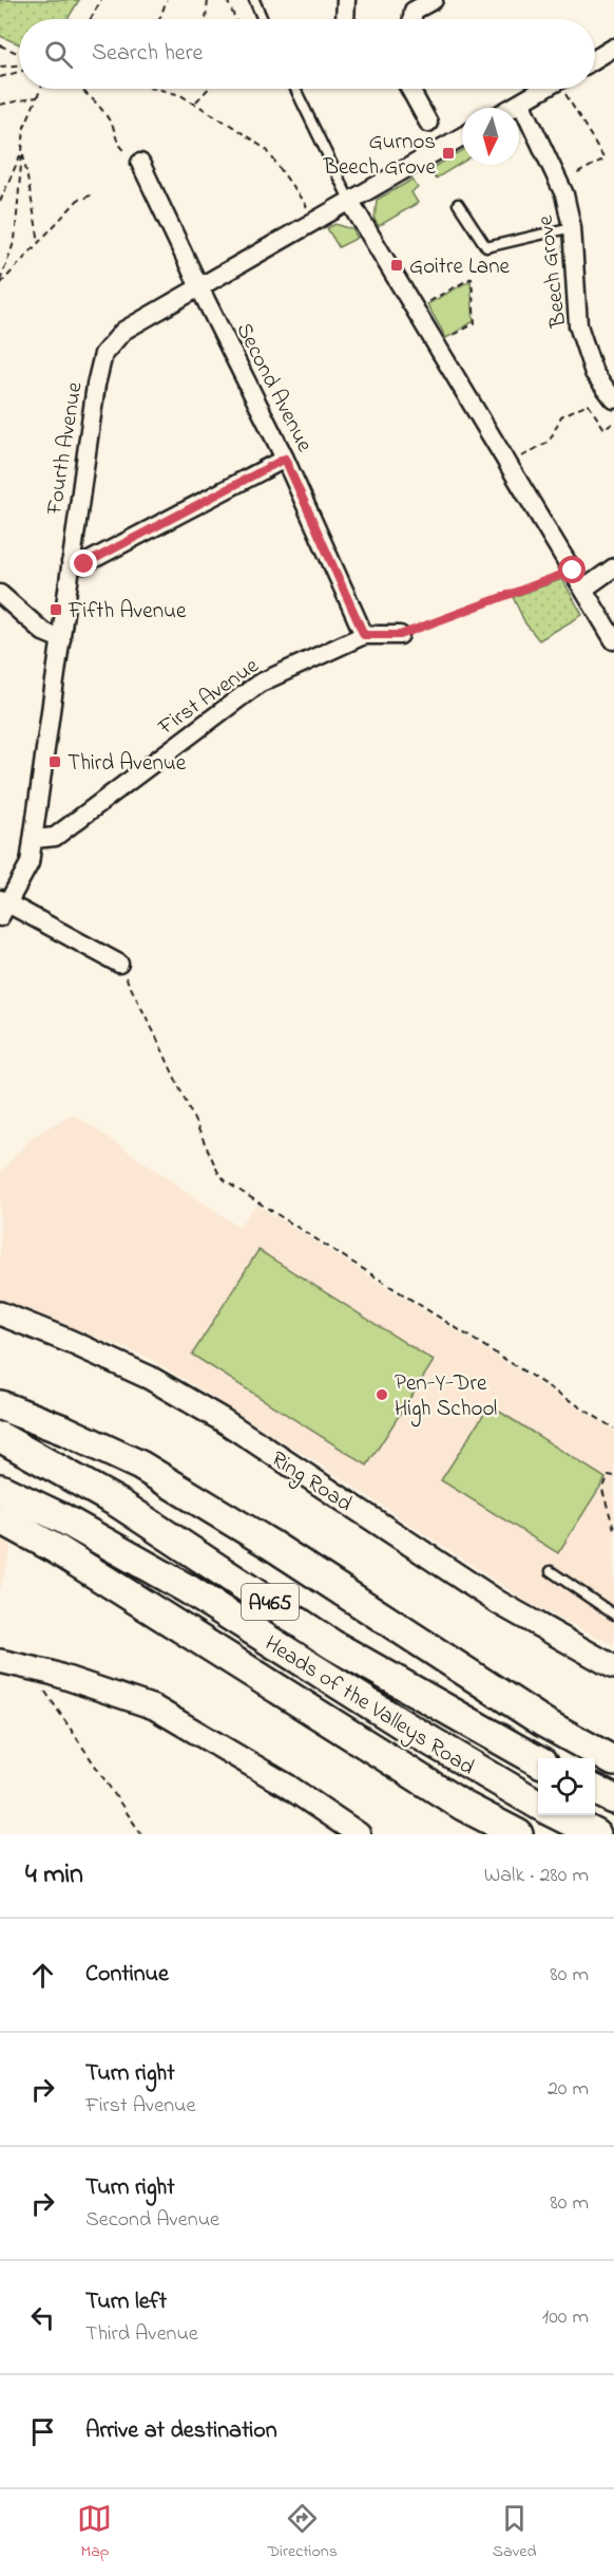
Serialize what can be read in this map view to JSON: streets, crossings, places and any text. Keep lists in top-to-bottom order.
{
  "streets": {
    "highway": ["A465", "Heads of the Valleys Road"],
    "street": [
      "Beech Grove",
      "Second Avenue",
      "Fourth Avenue",
      "First Avenue",
      "Ring Road"
    ]
  },
  "crossings": [
    ["Second Avenue", "Fourth Avenue"],
    ["Second Avenue", "First Avenue"],
    ["Fourth Avenue", "First Avenue"]
  ],
  "places": {
    "transit": [
      "Gurnos Beech Grove",
      "Goitre Lane",
      "Fifth Avenue",
      "Third Avenue"
    ],
    "other": ["Pen-Y-Dre High School"]
  },
  "north": "bottom",
  "page": {
    "search": "Search here",
    "heading": ["4 min", "Walk · 280 m"],
    "list": [
      ["Continue", "80 m"],
      ["Turn right", "First Avenue", "20 m"],
      ["Turn right", "Second Avenue", "80 m"],
      ["Turn left", "Third Avenue", "100 m"],
      "Arrive at destination"
    ],
    "nav": ["Map", "Directions", "Saved"]
  }
}
